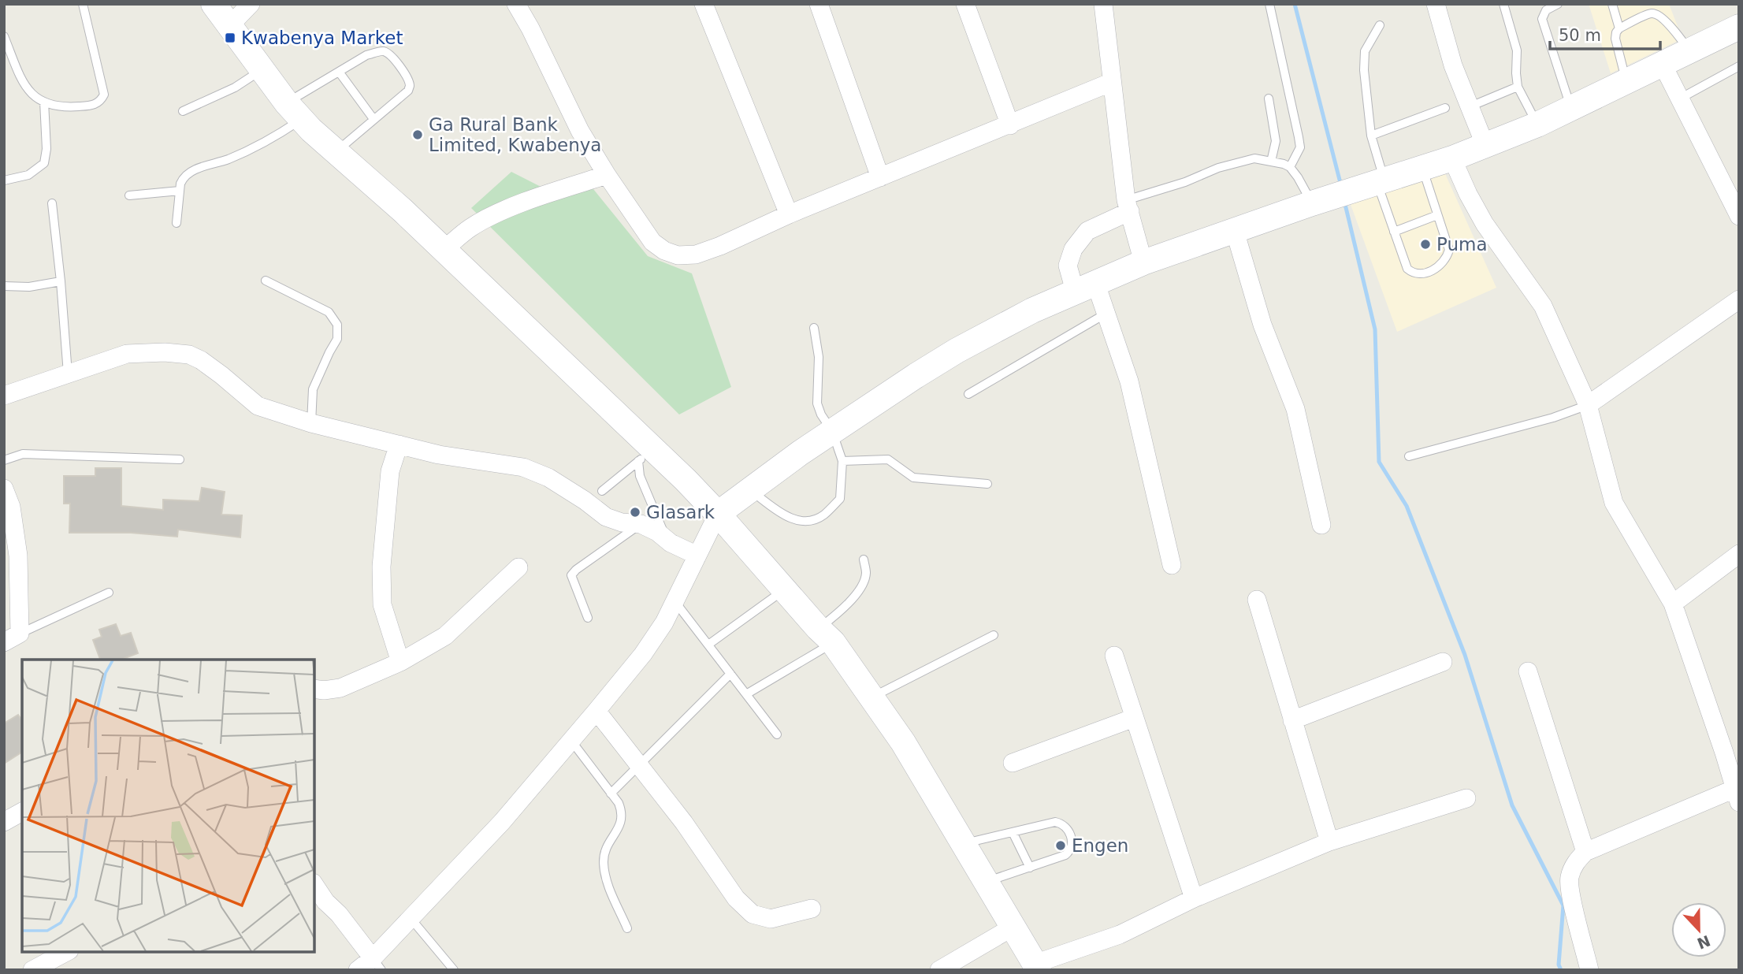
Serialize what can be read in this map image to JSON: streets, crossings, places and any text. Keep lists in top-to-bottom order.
{
  "places": {
    "transit": ["Kwabenya Market"],
    "other": [
      "Ga Rural Bank Limited, Kwabenya",
      "Puma",
      "Glasark",
      "Engen"
    ]
  },
  "scale_bar": "50 m",
  "north": "bottom"
}
